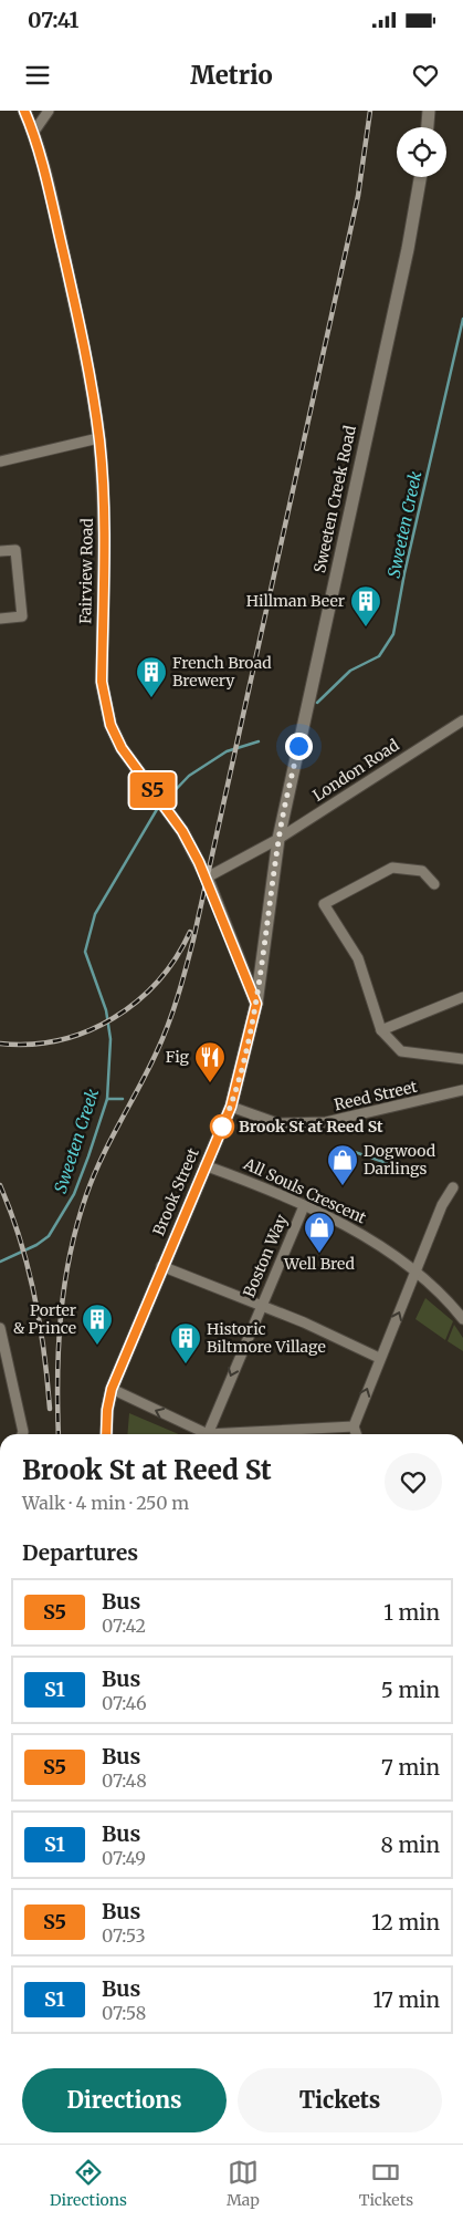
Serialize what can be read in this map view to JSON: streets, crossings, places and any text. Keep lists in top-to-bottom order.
{
  "streets": {
    "main road": ["Sweeten Creek Road", "Fairview Road", "Brook Street"],
    "street": [
      "London Road",
      "Reed Street",
      "All Souls Crescent",
      "Boston Way"
    ]
  },
  "crossings": [
    ["Sweeten Creek Road", "Fairview Road"],
    ["Sweeten Creek Road", "London Road"],
    ["Sweeten Creek Road", "Brook Street"],
    ["Fairview Road", "London Road"],
    ["Fairview Road", "Brook Street"],
    ["Reed Street", "Brook Street"],
    ["All Souls Crescent", "Brook Street"],
    ["All Souls Crescent", "Boston Way"]
  ],
  "one_way": ["Boston Way"],
  "water": ["Sweeten Creek"],
  "places": {
    "building": [
      "Hillman Beer",
      "French Broad Brewery",
      "Porter & Prince",
      "Historic Biltmore Village"
    ],
    "restaurant": ["Fig"],
    "other": ["Brook St at Reed St"],
    "shop": ["Dogwood Darlings", "Well Bred"]
  },
  "lines": ["bus line S5"],
  "page": {
    "status": "07:41",
    "header": "Metrio",
    "on_map": "S5",
    "heading": [
      ["Brook St at Reed St", "Walk · 4 min · 250 m"],
      "Departures"
    ],
    "list": [
      {
        "mark": "S5",
        "name": "Bus",
        "note": "07:42",
        "value": "1 min"
      },
      {
        "mark": "S1",
        "name": "Bus",
        "note": "07:46",
        "value": "5 min"
      },
      {
        "mark": "S5",
        "name": "Bus",
        "note": "07:48",
        "value": "7 min"
      },
      {
        "mark": "S1",
        "name": "Bus",
        "note": "07:49",
        "value": "8 min"
      },
      {
        "mark": "S5",
        "name": "Bus",
        "note": "07:53",
        "value": "12 min"
      },
      {
        "mark": "S1",
        "name": "Bus",
        "note": "07:58",
        "value": "17 min"
      }
    ],
    "buttons": ["Directions", "Tickets"],
    "tabs": ["Directions", "Map", "Tickets"]
  }
}
